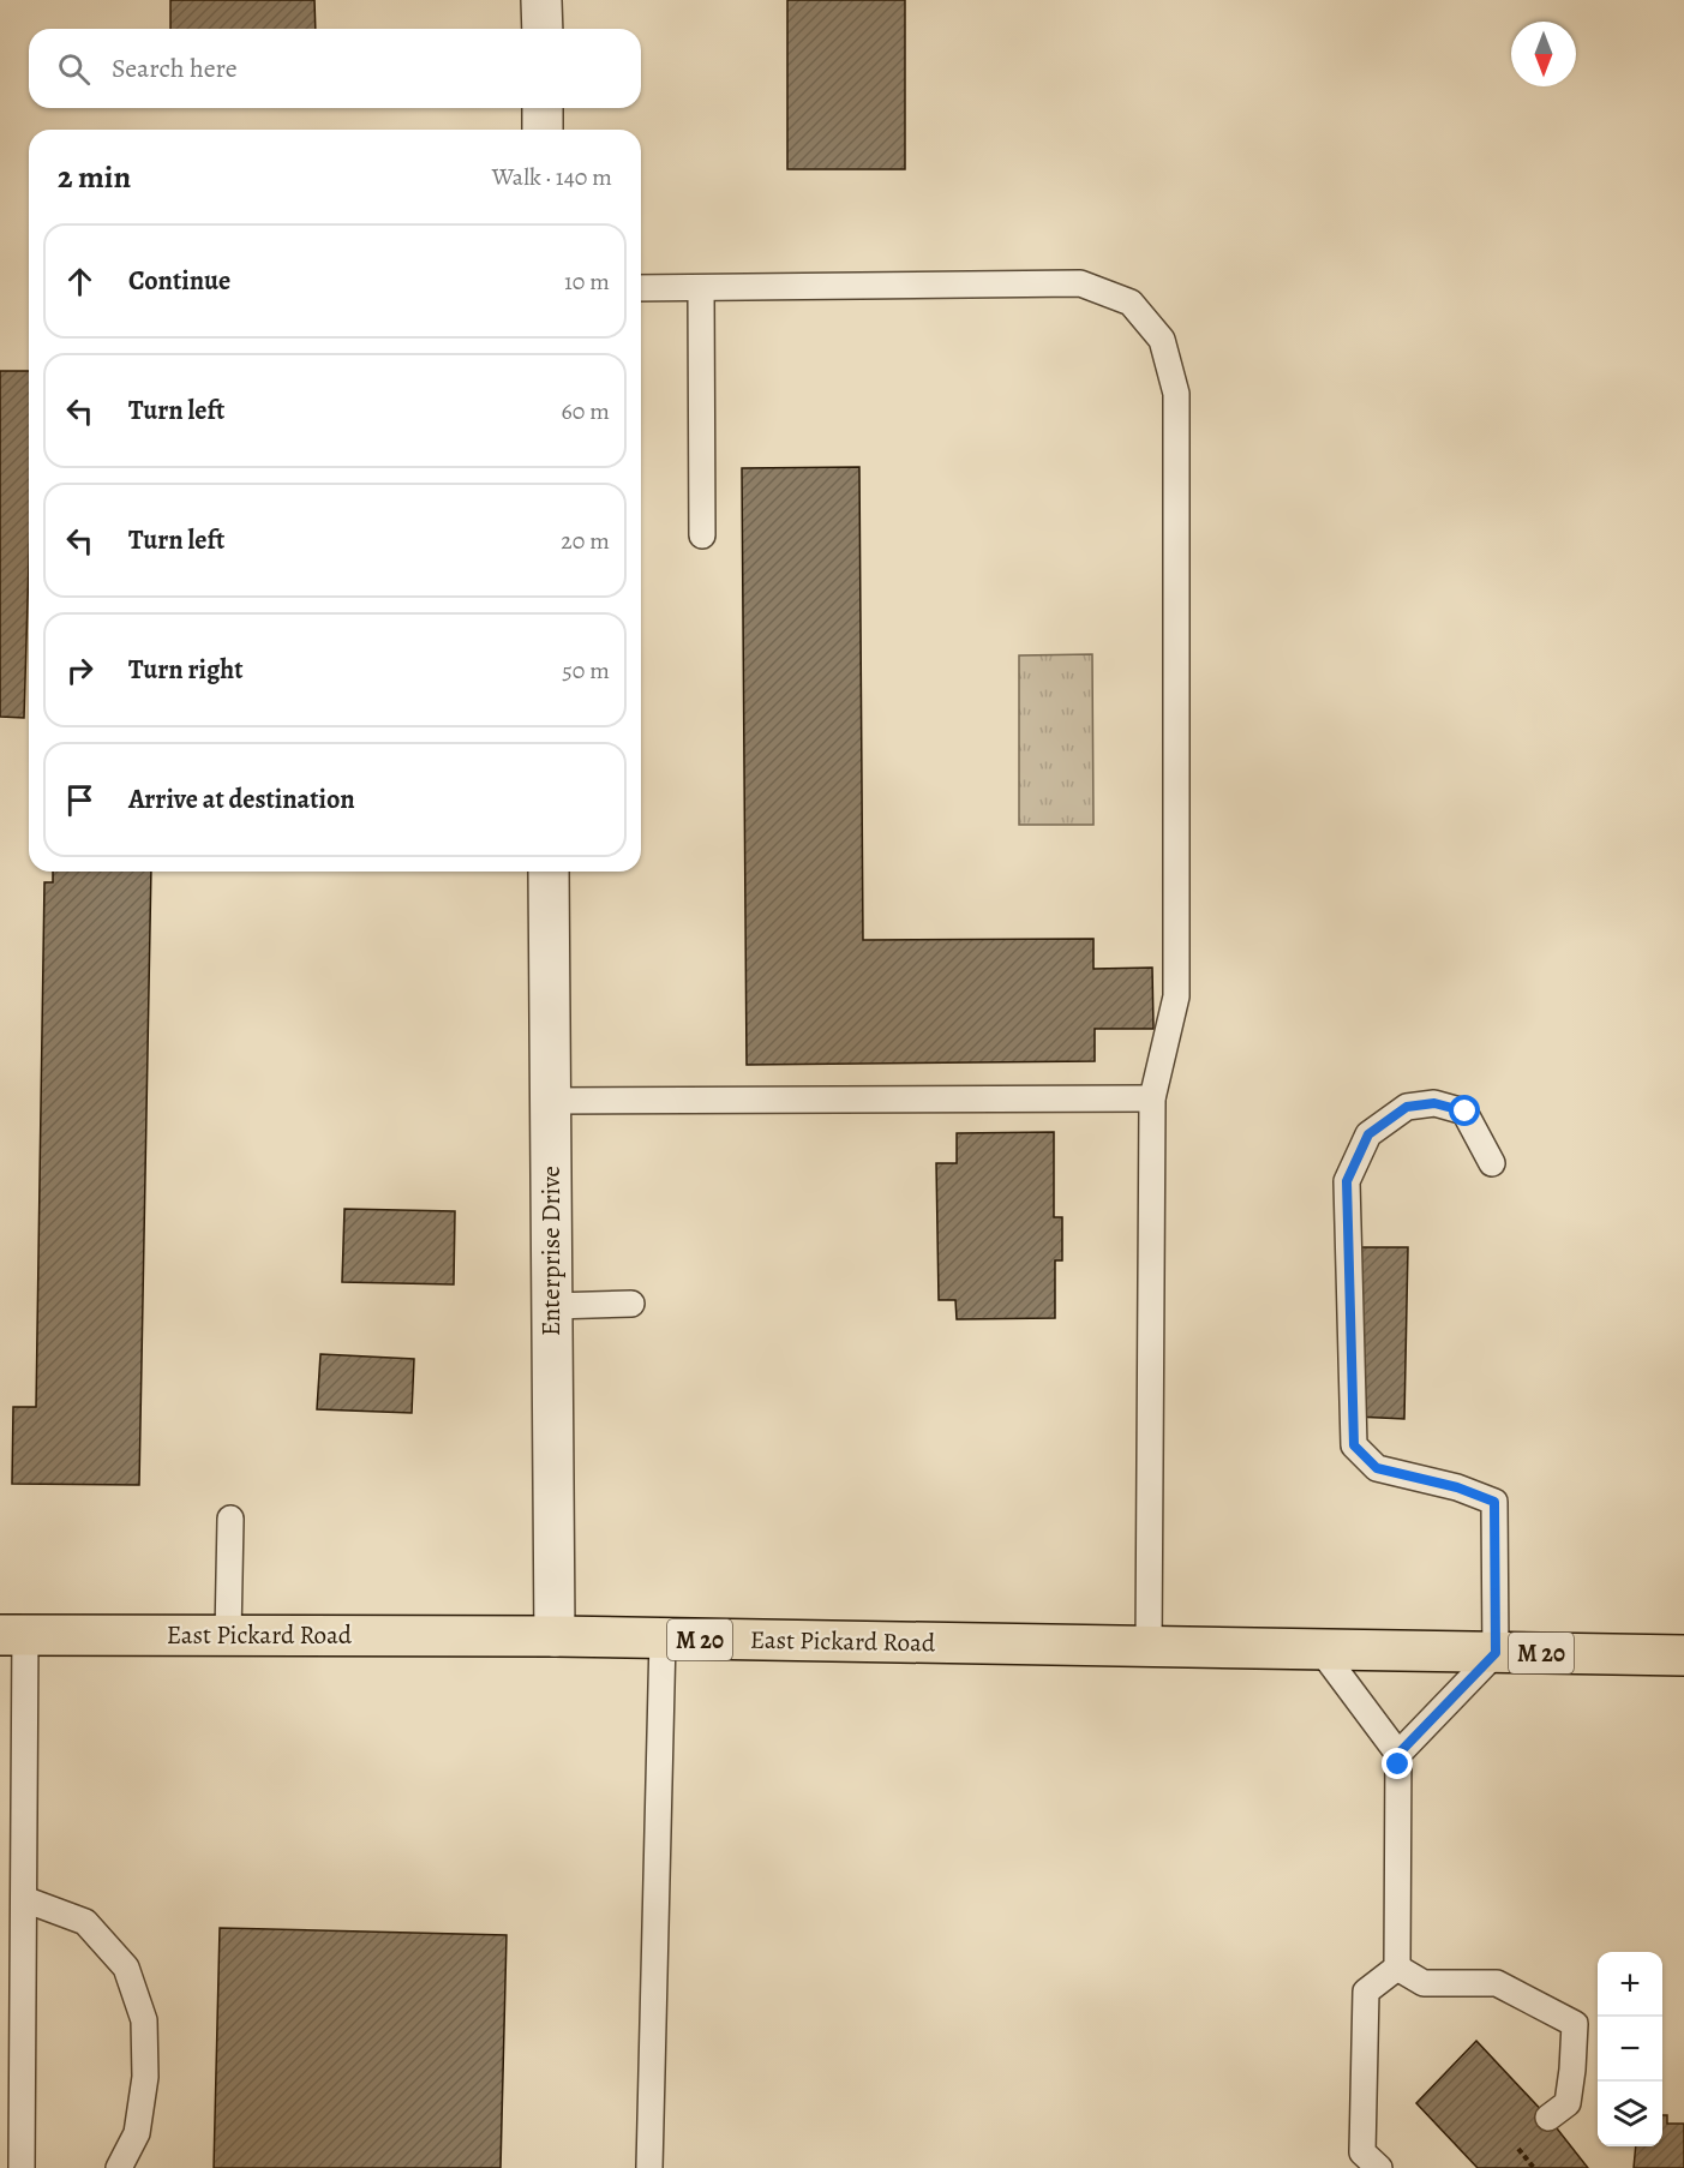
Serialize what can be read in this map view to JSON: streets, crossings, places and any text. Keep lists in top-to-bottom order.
{
  "streets": {
    "highway": ["East Pickard Road", "M 20"],
    "street": ["Enterprise Drive"]
  },
  "crossings": [
    ["Enterprise Drive", "East Pickard Road"]
  ],
  "north": "bottom",
  "page": {
    "search": "Search here",
    "heading": ["2 min", "Walk · 140 m"],
    "list": [
      ["Continue", "10 m"],
      ["Turn left", "60 m"],
      ["Turn left", "20 m"],
      ["Turn right", "50 m"],
      "Arrive at destination"
    ],
    "map_buttons": ["+", "−"]
  }
}
